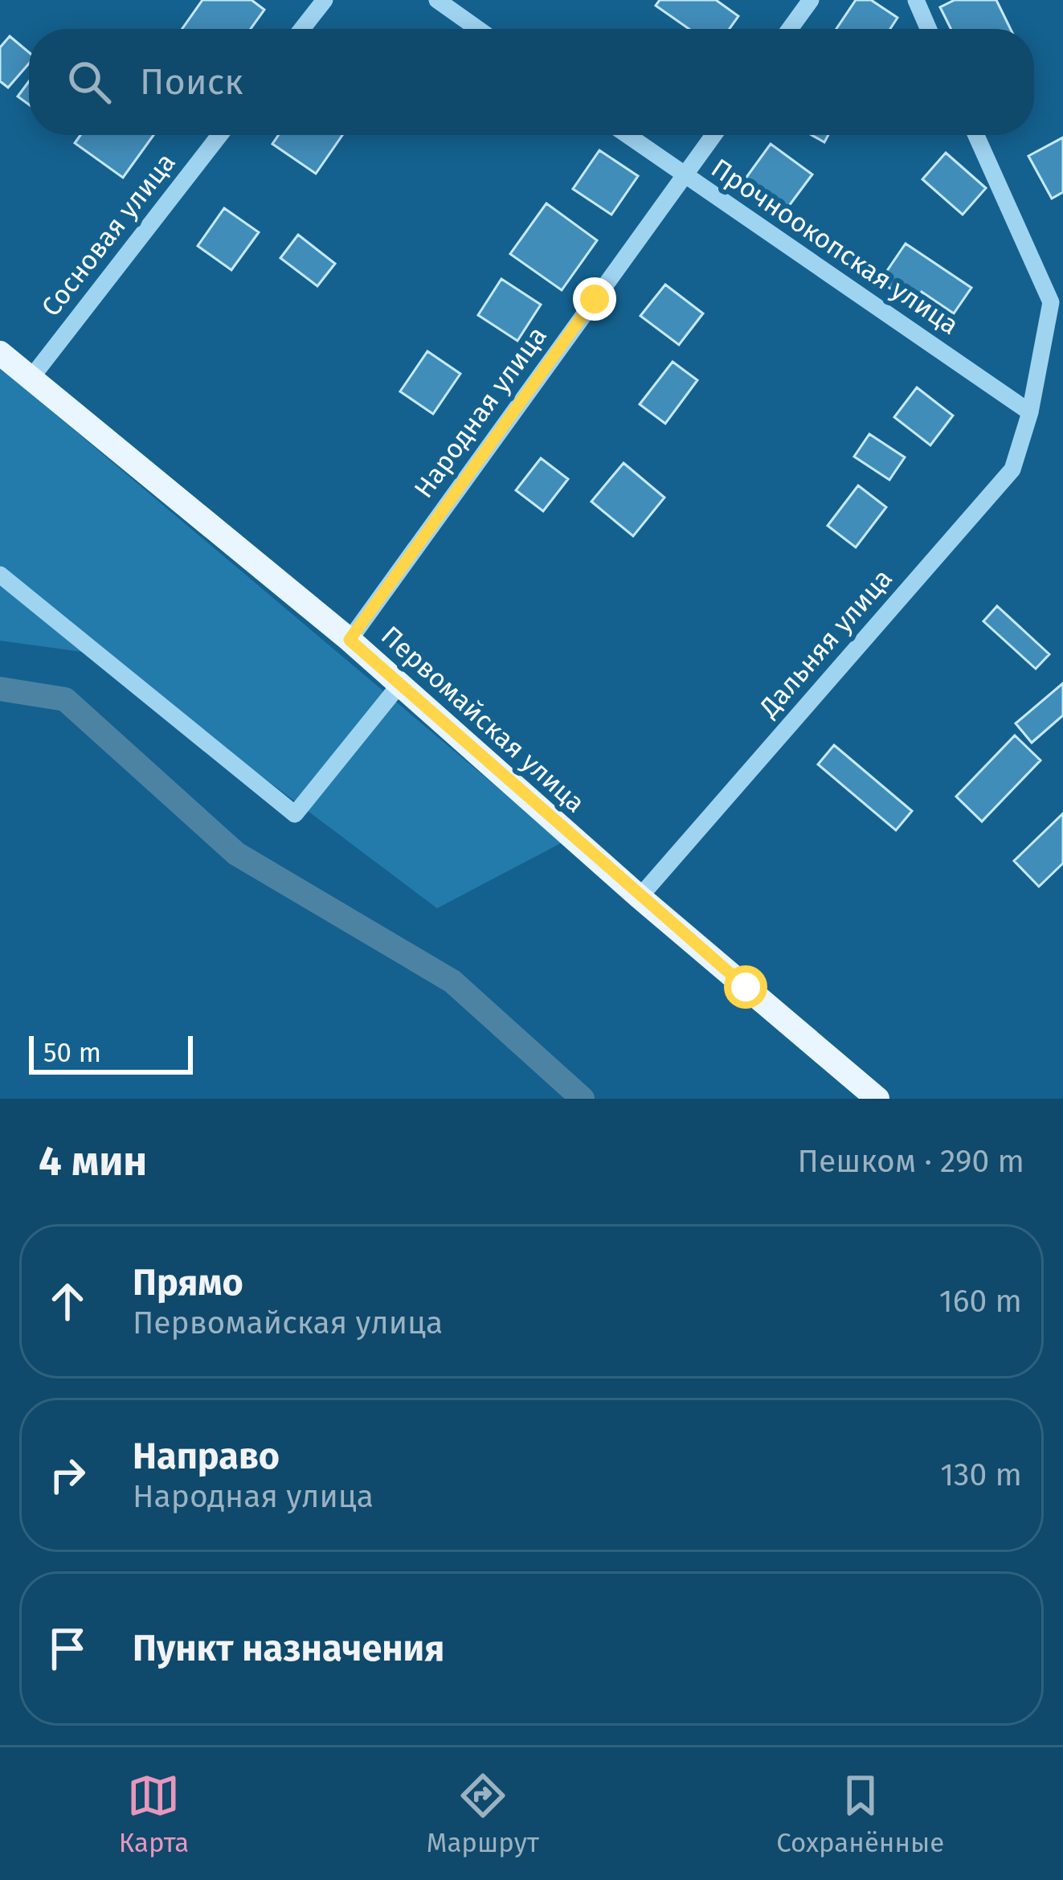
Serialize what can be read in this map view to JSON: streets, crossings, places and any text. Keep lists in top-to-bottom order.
{
  "streets": {
    "main road": ["Первомайская улица"],
    "street": [
      "Сосновая улица",
      "Прочноокопская улица",
      "Народная улица",
      "Дальняя улица"
    ]
  },
  "crossings": [
    ["Сосновая улица", "Первомайская улица"],
    ["Прочноокопская улица", "Народная улица"],
    ["Прочноокопская улица", "Дальняя улица"],
    ["Народная улица", "Первомайская улица"],
    ["Дальняя улица", "Первомайская улица"]
  ],
  "scale_bar": "50 m",
  "page": {
    "search": "Поиск",
    "scale": "50 m",
    "heading": ["4 мин", "Пешком · 290 m"],
    "list": [
      ["Прямо", "Первомайская улица", "160 m"],
      ["Направо", "Народная улица", "130 m"],
      "Пункт назначения"
    ],
    "nav": ["Карта", "Маршрут", "Сохранённые"]
  }
}
